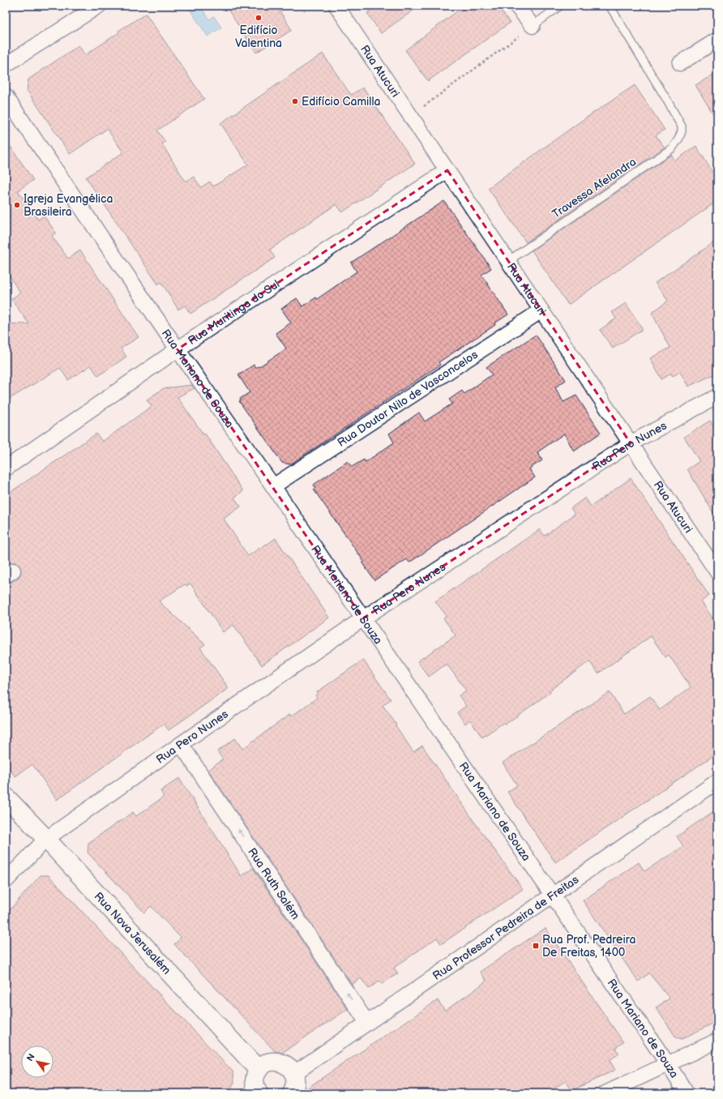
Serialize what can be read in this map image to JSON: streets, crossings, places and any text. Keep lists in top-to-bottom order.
{
  "streets": {
    "street": [
      "Rua Atucuri",
      "Rua Muritinga do Sul",
      "Rua Mariano de Souza",
      "Rua Doutor Nilo de Vasconcelos",
      "Rua Pero Nunes",
      "Rua Ruth Salém",
      "Rua Professor Pedreira de Freitas",
      "Rua Nova Jerusalém"
    ],
    "lane": ["Travessa Afelandra"]
  },
  "crossings": [
    ["Rua Atucuri", "Travessa Afelandra"],
    ["Rua Atucuri", "Rua Muritinga do Sul"],
    ["Rua Atucuri", "Rua Doutor Nilo de Vasconcelos"],
    ["Rua Atucuri", "Rua Pero Nunes"],
    ["Rua Muritinga do Sul", "Rua Mariano de Souza"],
    ["Rua Mariano de Souza", "Rua Doutor Nilo de Vasconcelos"],
    ["Rua Mariano de Souza", "Rua Pero Nunes"],
    ["Rua Mariano de Souza", "Rua Professor Pedreira de Freitas"],
    ["Rua Pero Nunes", "Rua Ruth Salém"],
    ["Rua Pero Nunes", "Rua Nova Jerusalém"],
    ["Rua Ruth Salém", "Rua Professor Pedreira de Freitas"]
  ],
  "one_way": ["Rua Ruth Salém"],
  "places": {
    "other": ["Edifício Valentina", "Edifício Camilla", "Igreja Evangélica Brasileira"],
    "transit": ["Rua Prof. Pedreira De Freitas, 1400"]
  },
  "north": "top left"
}
